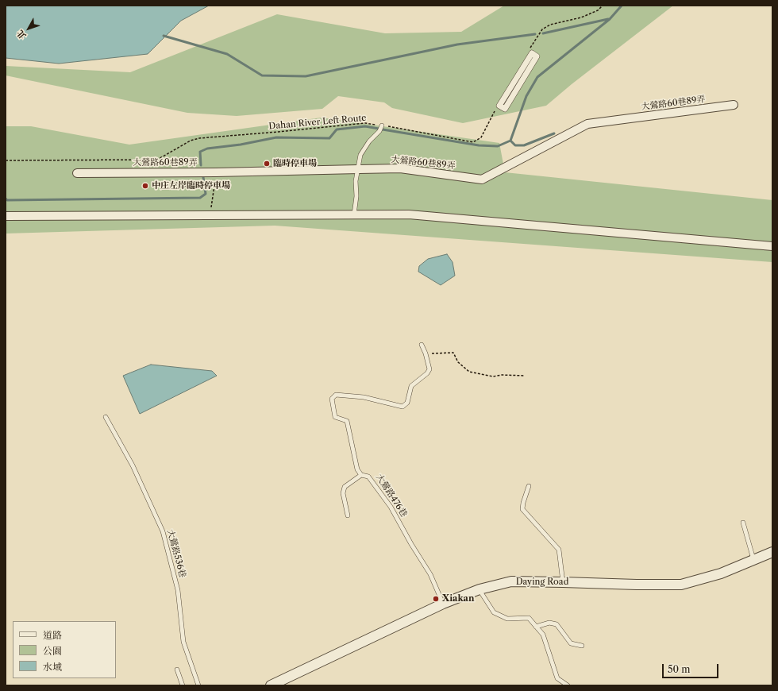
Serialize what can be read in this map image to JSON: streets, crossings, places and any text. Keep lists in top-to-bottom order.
{
  "streets": {
    "street": ["大鶯路60巷89弄", "Daying Road"],
    "lane": ["大鶯路476巷", "大鶯路536巷"],
    "path": ["Dahan River Left Route"]
  },
  "crossings": [
    ["大鶯路476巷", "Daying Road"]
  ],
  "places": ["臨時停車場", "中庄左岸臨時停車場", "Xiakan"],
  "legend": ["道路", "公園", "水域"],
  "scale_bar": "50 m",
  "north": "bottom left"
}
